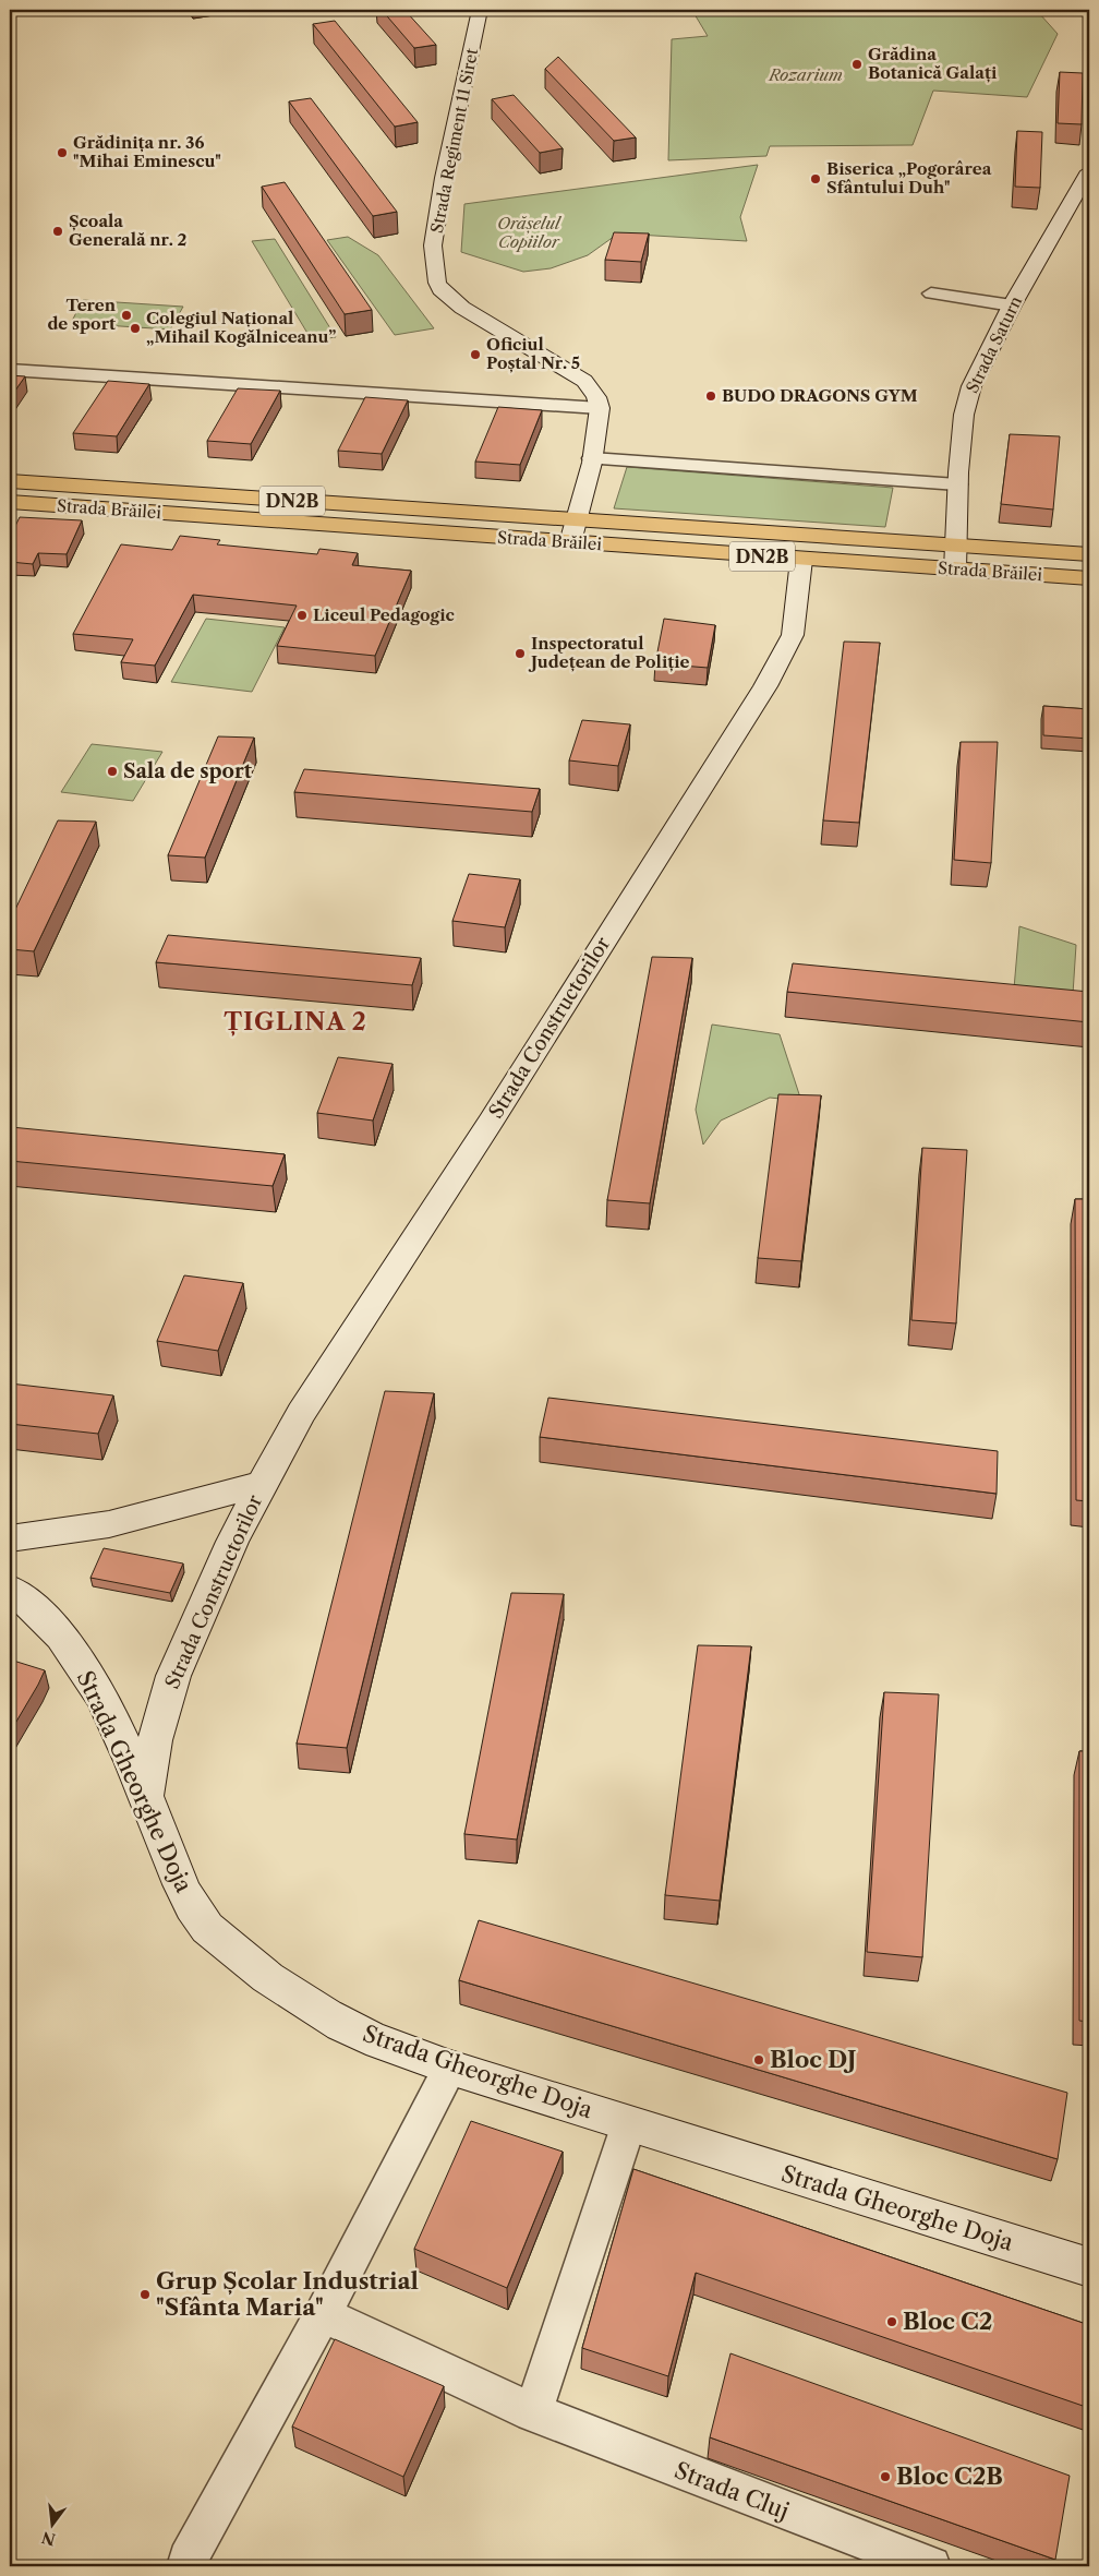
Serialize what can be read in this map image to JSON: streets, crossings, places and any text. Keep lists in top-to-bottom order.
{
  "streets": {
    "main road": ["DN2B", "Strada Brăilei"],
    "street": [
      "Strada Regiment 11 Siret",
      "Strada Saturn",
      "Strada Constructorilor",
      "Strada Gheorghe Doja",
      "Strada Cluj"
    ]
  },
  "crossings": [
    ["Strada Saturn", "Strada Brăilei"],
    ["Strada Brăilei", "Strada Constructorilor"],
    ["Strada Constructorilor", "Strada Gheorghe Doja"]
  ],
  "districts": ["ȚIGLINA 2"],
  "parks": ["Rozarium", "Orășelul Copiilor"],
  "places": [
    "Grădina Botanică Galați",
    "Grădinița nr. 36 \"Mihai Eminescu\"",
    "Biserica „Pogorârea Sfântului Duh\"",
    "Școala Generală nr. 2",
    "Teren de sport",
    "Colegiul Național „Mihail Kogălniceanu”",
    "Oficiul Poștal Nr. 5",
    "BUDO DRAGONS GYM",
    "Liceul Pedagogic",
    "Inspectoratul Județean de Poliție",
    "Sala de sport",
    "Bloc DJ",
    "Grup Școlar Industrial \"Sfânta Maria\"",
    "Bloc C2",
    "Bloc C2B"
  ],
  "north": "bottom"
}
